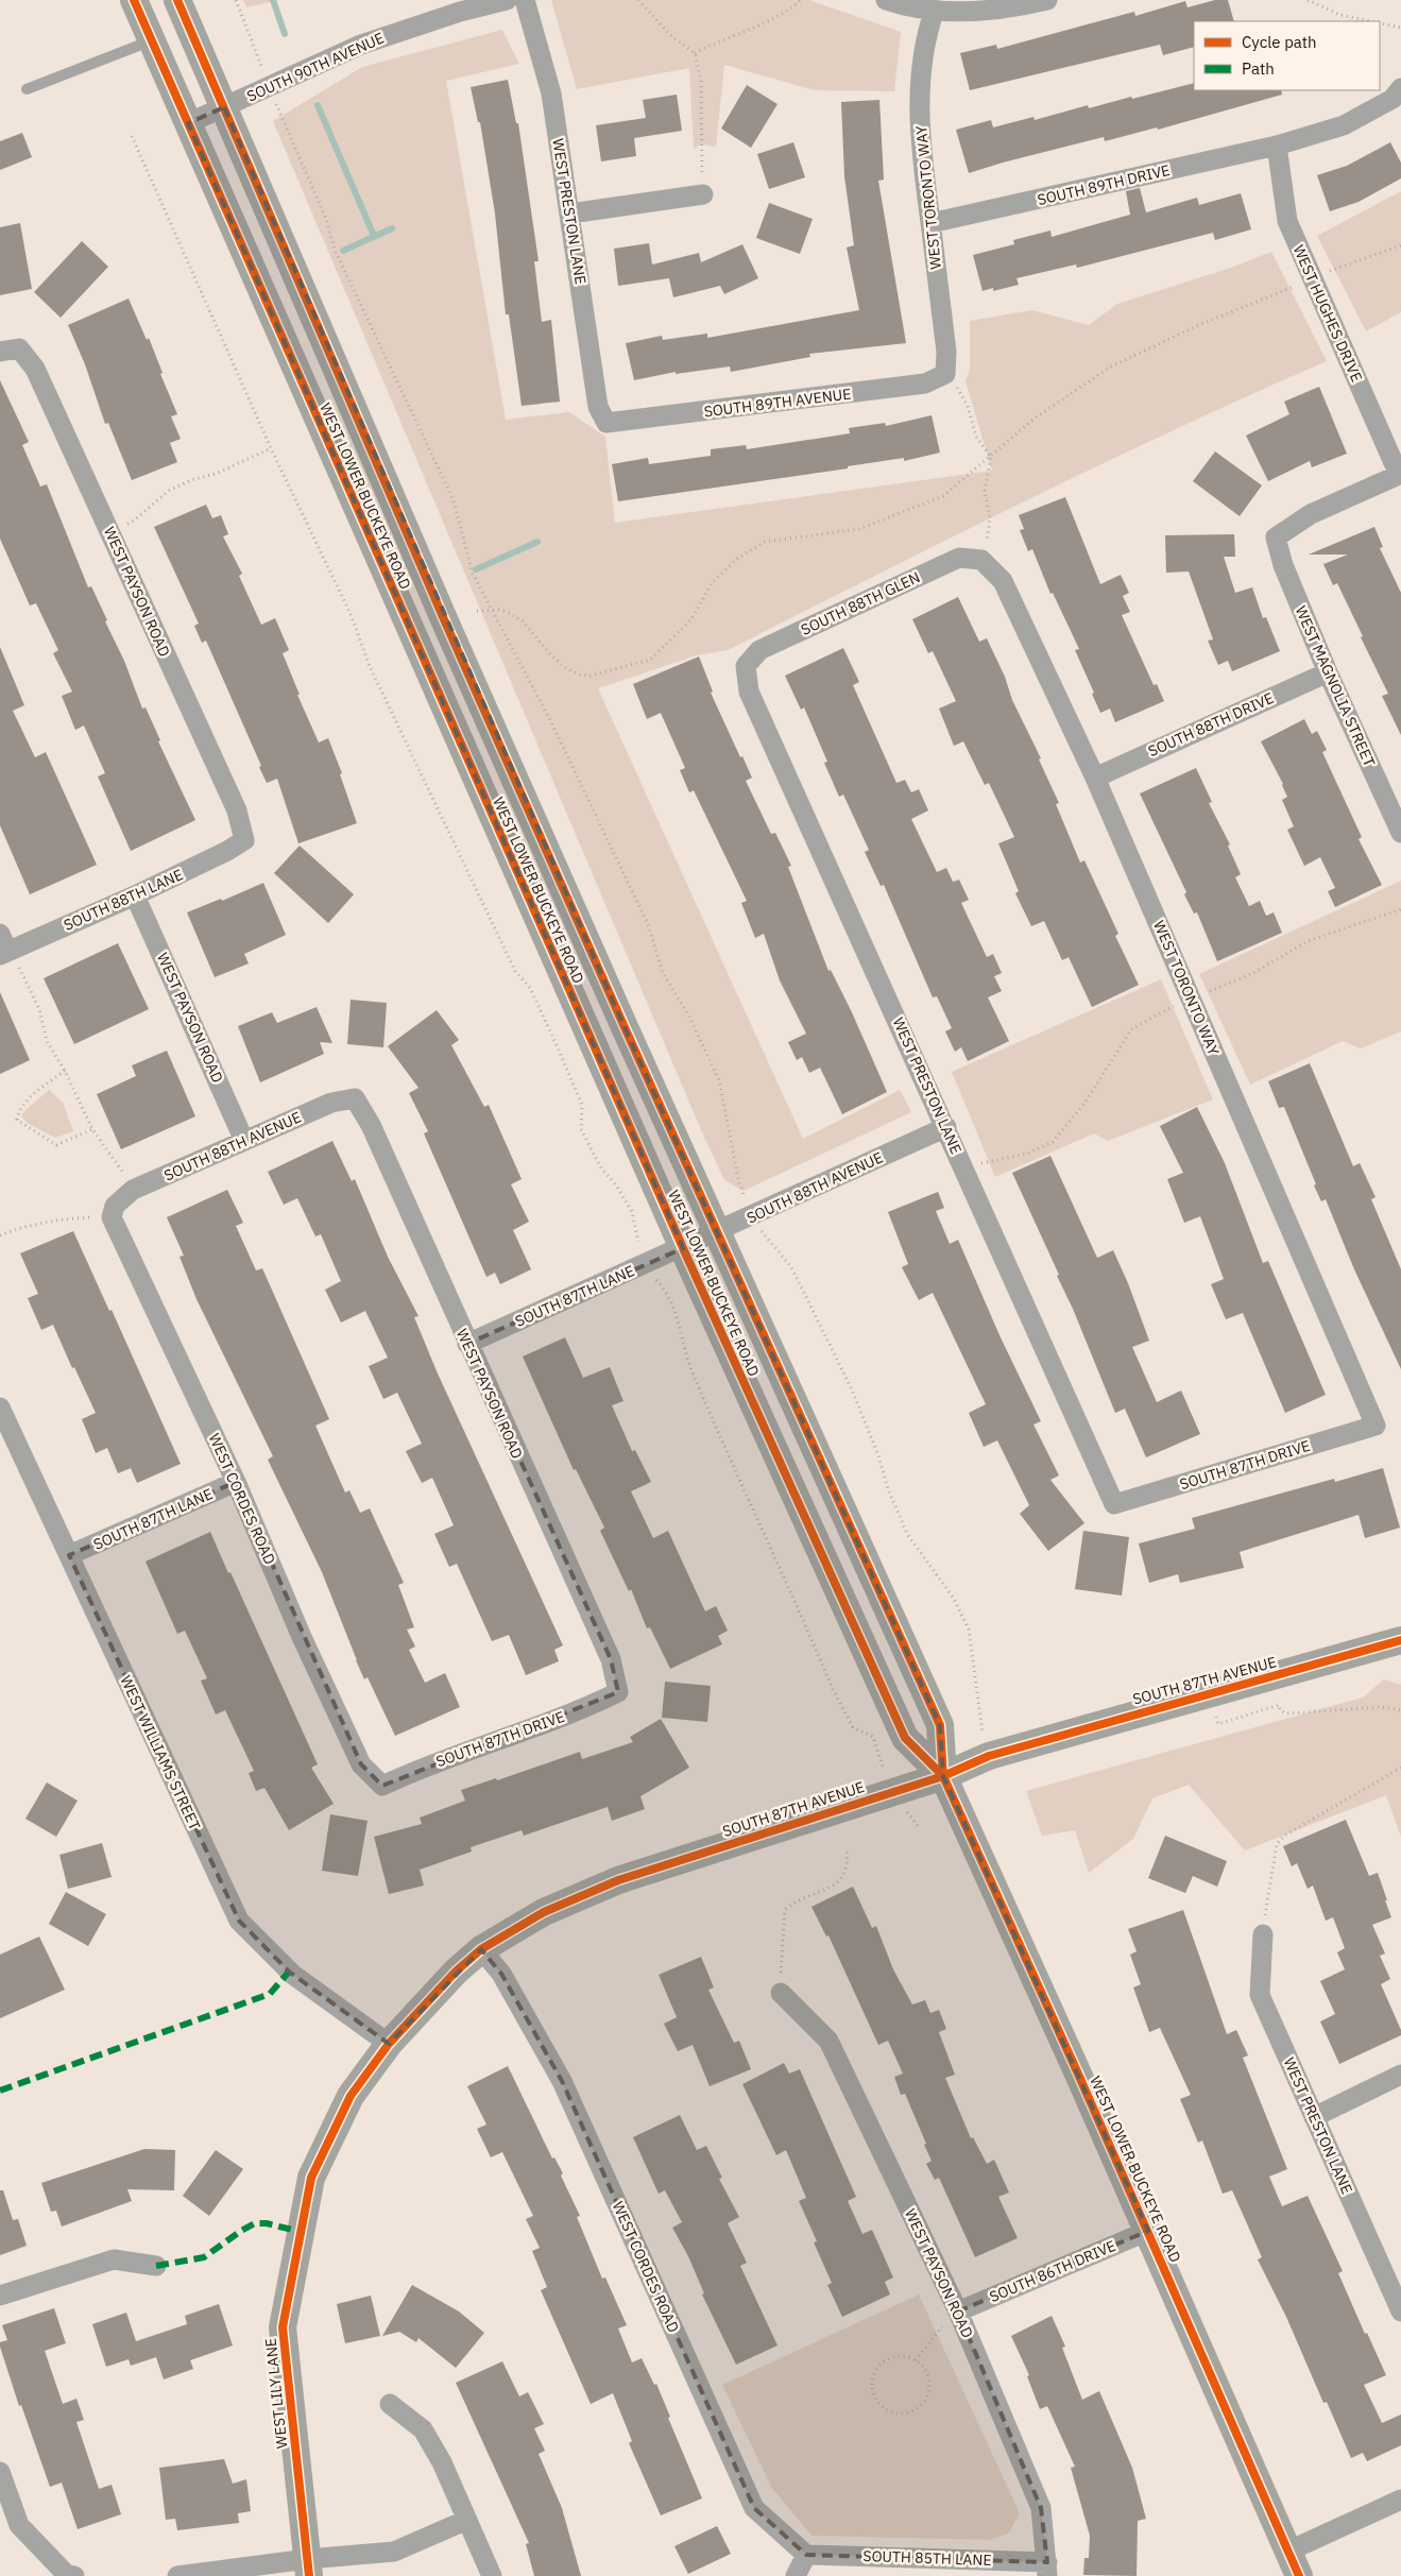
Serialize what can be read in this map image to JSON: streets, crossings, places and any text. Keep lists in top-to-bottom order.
{
  "streets": {
    "main road": ["WEST LOWER BUCKEYE ROAD", "SOUTH 87TH AVENUE", "WEST LILY LANE"],
    "street": [
      "SOUTH 90TH AVENUE",
      "SOUTH 89TH DRIVE",
      "WEST TORONTO WAY",
      "WEST PRESTON LANE",
      "WEST HUGHES DRIVE",
      "SOUTH 89TH AVENUE",
      "WEST PAYSON ROAD",
      "SOUTH 88TH GLEN",
      "WEST MAGNOLIA STREET",
      "SOUTH 88TH DRIVE",
      "SOUTH 88TH LANE",
      "SOUTH 88TH AVENUE",
      "SOUTH 87TH LANE",
      "SOUTH 87TH DRIVE",
      "WEST CORDES ROAD",
      "WEST WILLIAMS STREET",
      "SOUTH 86TH DRIVE",
      "SOUTH 85TH LANE"
    ]
  },
  "crossings": [
    ["SOUTH 90TH AVENUE", "WEST LOWER BUCKEYE ROAD"],
    ["SOUTH 89TH DRIVE", "WEST TORONTO WAY"],
    ["SOUTH 89TH DRIVE", "WEST HUGHES DRIVE"],
    ["WEST TORONTO WAY", "SOUTH 89TH AVENUE"],
    ["WEST TORONTO WAY", "SOUTH 88TH GLEN"],
    ["WEST TORONTO WAY", "SOUTH 88TH DRIVE"],
    ["WEST TORONTO WAY", "SOUTH 87TH DRIVE"],
    ["WEST PRESTON LANE", "SOUTH 89TH AVENUE"],
    ["WEST PRESTON LANE", "SOUTH 88TH GLEN"],
    ["WEST PRESTON LANE", "SOUTH 88TH AVENUE"],
    ["WEST PRESTON LANE", "SOUTH 87TH DRIVE"],
    ["WEST HUGHES DRIVE", "WEST MAGNOLIA STREET"],
    ["WEST LOWER BUCKEYE ROAD", "SOUTH 88TH AVENUE"],
    ["WEST LOWER BUCKEYE ROAD", "SOUTH 87TH LANE"],
    ["WEST LOWER BUCKEYE ROAD", "SOUTH 87TH AVENUE"],
    ["WEST LOWER BUCKEYE ROAD", "SOUTH 86TH DRIVE"],
    ["WEST PAYSON ROAD", "SOUTH 88TH LANE"],
    ["WEST PAYSON ROAD", "SOUTH 88TH AVENUE"],
    ["WEST PAYSON ROAD", "SOUTH 87TH LANE"],
    ["WEST PAYSON ROAD", "SOUTH 87TH DRIVE"],
    ["WEST PAYSON ROAD", "SOUTH 86TH DRIVE"],
    ["WEST PAYSON ROAD", "SOUTH 85TH LANE"],
    ["WEST MAGNOLIA STREET", "SOUTH 88TH DRIVE"],
    ["SOUTH 88TH AVENUE", "SOUTH 87TH LANE"],
    ["SOUTH 88TH AVENUE", "WEST CORDES ROAD"],
    ["SOUTH 87TH LANE", "WEST CORDES ROAD"],
    ["SOUTH 87TH LANE", "WEST WILLIAMS STREET"],
    ["SOUTH 87TH DRIVE", "WEST CORDES ROAD"],
    ["WEST CORDES ROAD", "SOUTH 87TH AVENUE"],
    ["WEST CORDES ROAD", "SOUTH 85TH LANE"],
    ["SOUTH 87TH AVENUE", "WEST WILLIAMS STREET"],
    ["SOUTH 87TH AVENUE", "WEST LILY LANE"]
  ],
  "legend": ["Cycle path", "Path"]
}
